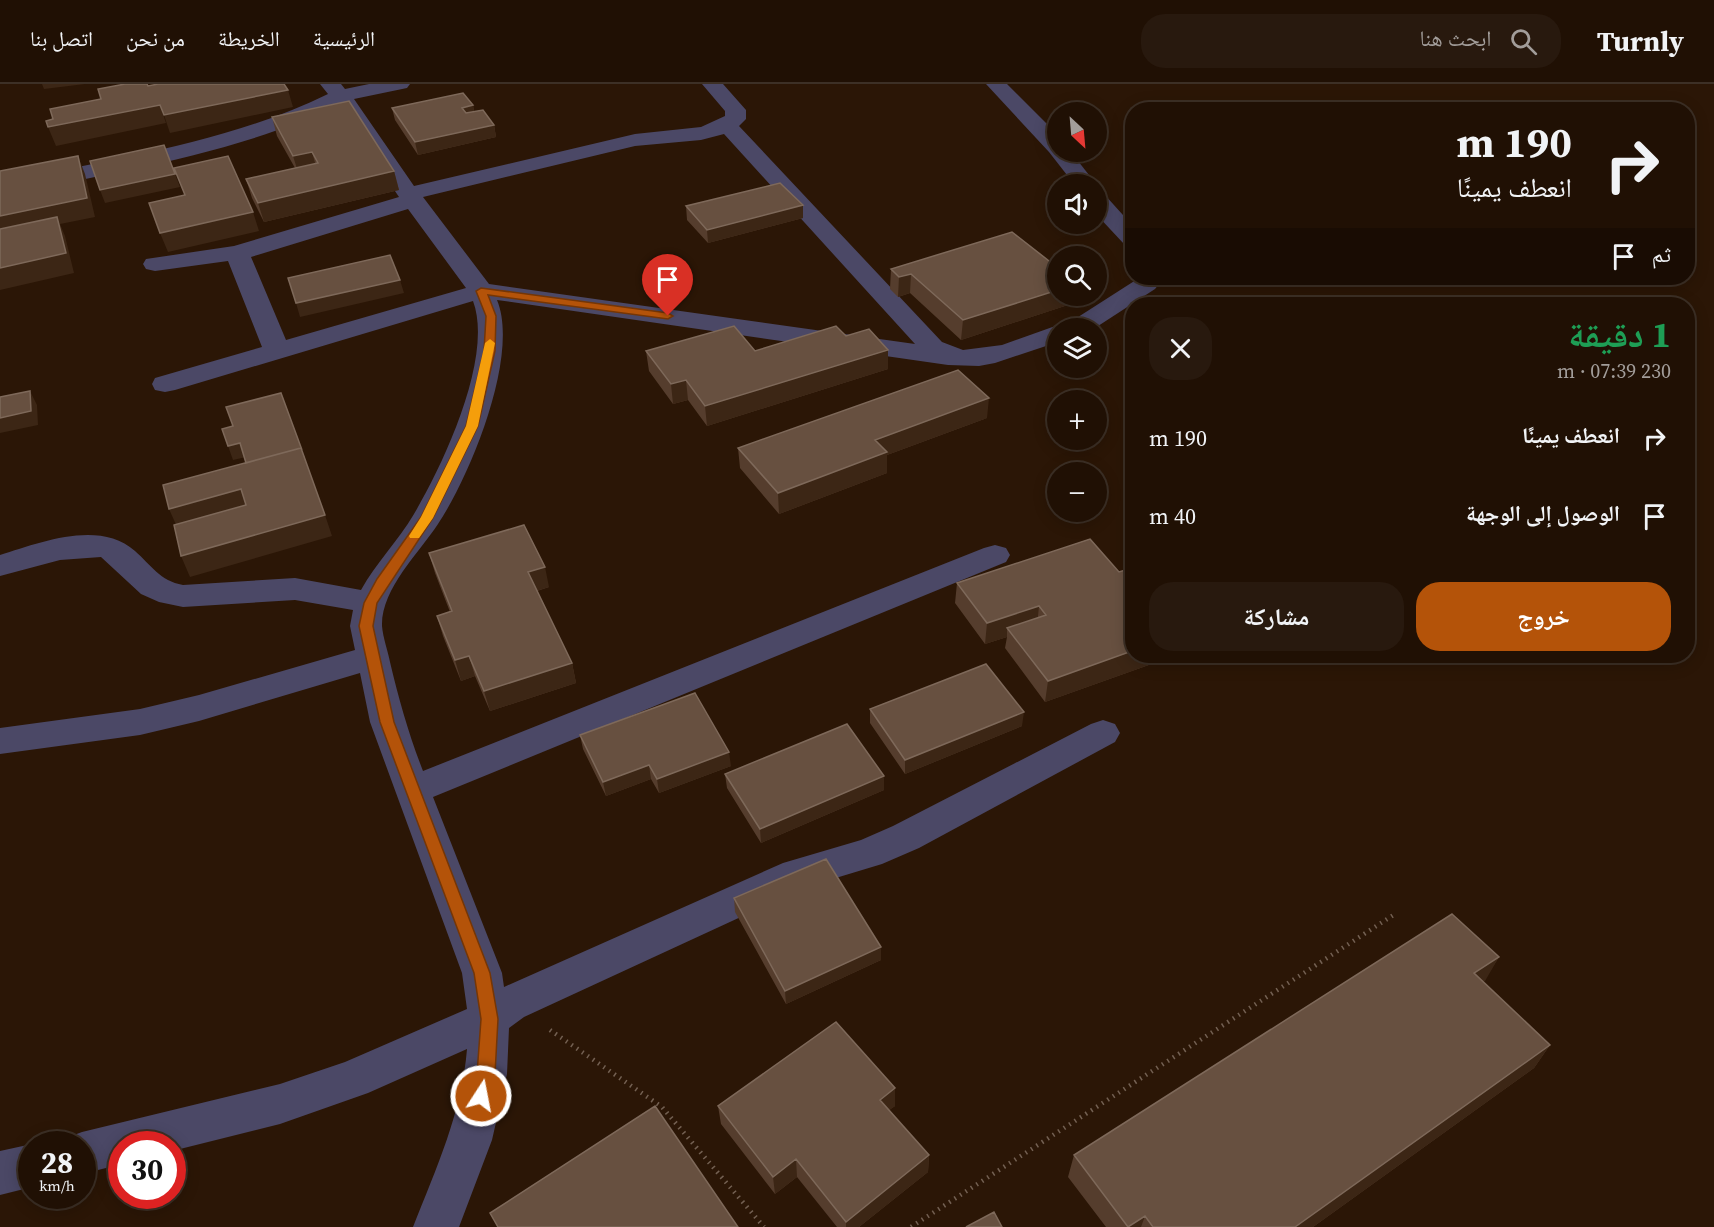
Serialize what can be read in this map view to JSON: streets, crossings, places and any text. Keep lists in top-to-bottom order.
{
  "north": "bottom right",
  "page": {
    "header": "Turnly",
    "search": "ابحث هنا",
    "nav": [
      "الرئيسية",
      "الخريطة",
      "من نحن",
      "اتصل بنا"
    ],
    "map_buttons": ["+", "−"],
    "turn": ["190 m", "انعطف يمينًا"],
    "then": "ثم",
    "heading": ["1 دقيقة", "230 m · 07:39"],
    "list": [
      {
        "name": "انعطف يمينًا",
        "value": "190 m"
      },
      {
        "name": "الوصول إلى الوجهة",
        "value": "40 m"
      }
    ],
    "buttons": ["خروج", "مشاركة"],
    "speed": "28 km/h",
    "limit": "30"
  }
}
